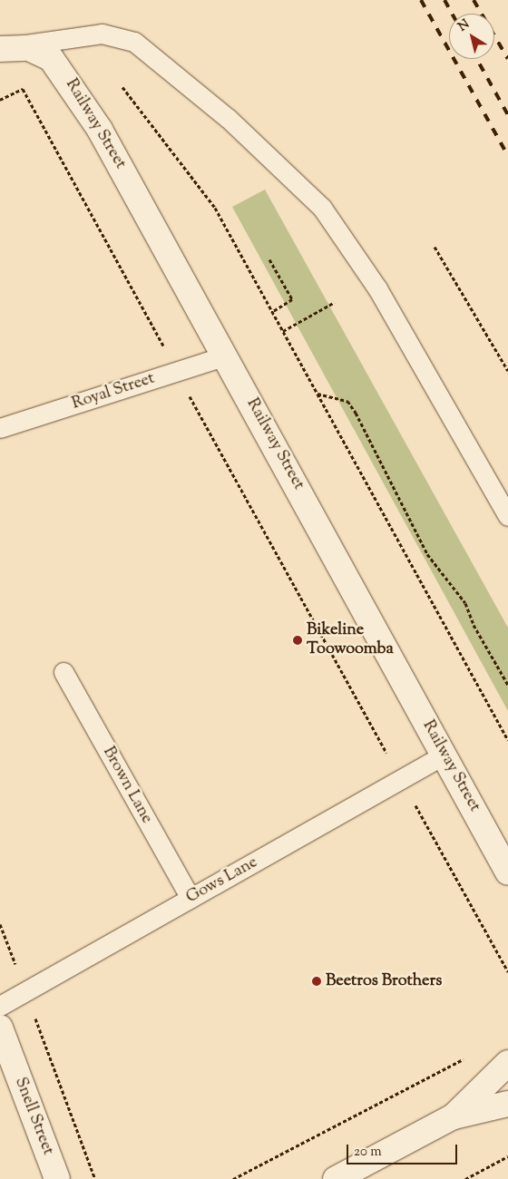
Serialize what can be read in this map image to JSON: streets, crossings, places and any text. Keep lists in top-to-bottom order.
{
  "streets": {
    "street": ["Railway Street", "Snell Street"],
    "lane": ["Royal Street", "Brown Lane", "Gows Lane"]
  },
  "crossings": [
    ["Railway Street", "Royal Street"],
    ["Railway Street", "Gows Lane"],
    ["Brown Lane", "Gows Lane"]
  ],
  "places": ["Bikeline Toowoomba", "Beetros Brothers"],
  "scale_bar": "20 m",
  "north": "top left"
}
